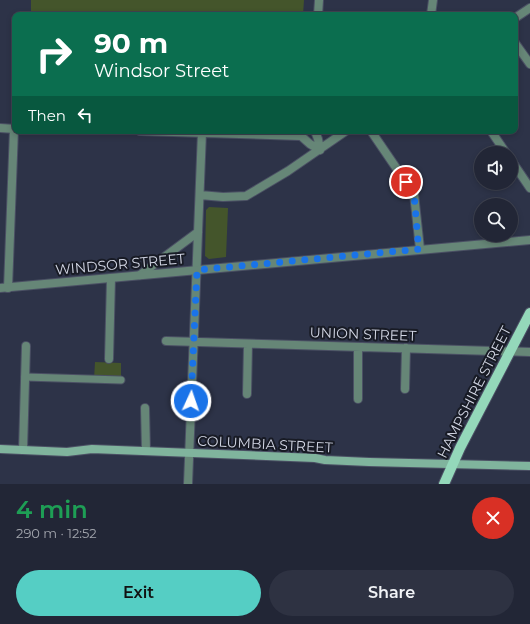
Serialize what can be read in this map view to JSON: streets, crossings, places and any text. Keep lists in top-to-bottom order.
{
  "streets": {
    "main road": ["HAMPSHIRE STREET", "COLUMBIA STREET"],
    "street": ["WINDSOR STREET", "UNION STREET"]
  },
  "crossings": [
    ["UNION STREET", "HAMPSHIRE STREET"],
    ["HAMPSHIRE STREET", "COLUMBIA STREET"]
  ],
  "page": {
    "turn": ["90 m", "Windsor Street"],
    "then": "Then",
    "heading": ["4 min", "290 m · 12:52"],
    "buttons": ["Exit", "Share"]
  }
}
